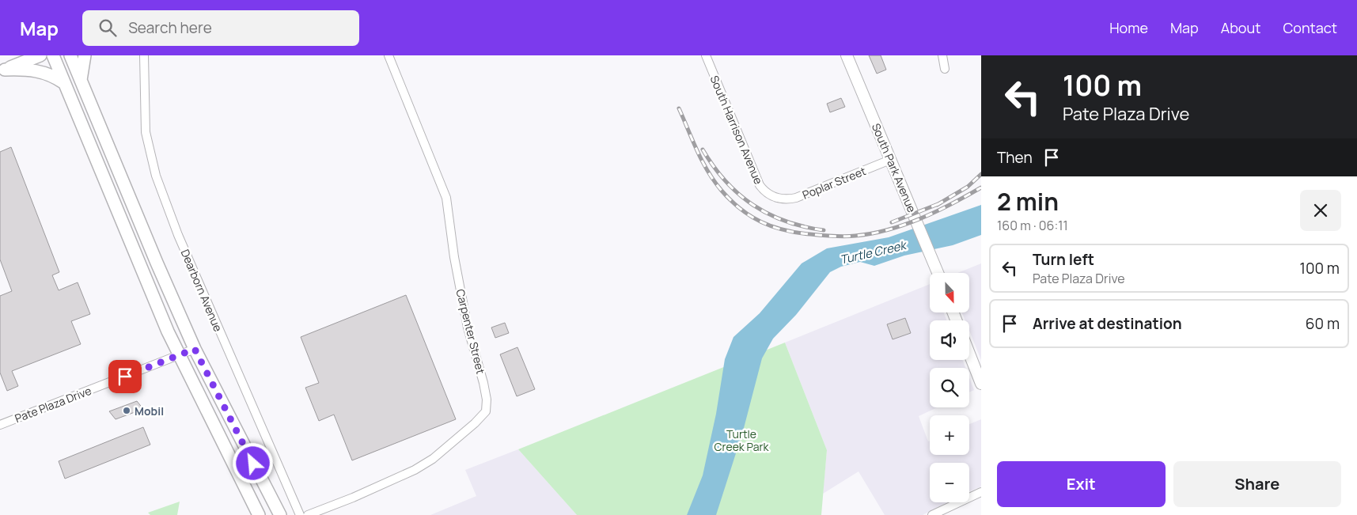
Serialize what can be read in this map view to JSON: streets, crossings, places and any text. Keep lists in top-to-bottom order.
{
  "streets": {
    "street": [
      "South Harrison Avenue",
      "South Park Avenue",
      "Poplar Street",
      "Dearborn Avenue",
      "Carpenter Street",
      "Pate Plaza Drive"
    ]
  },
  "crossings": [
    ["South Harrison Avenue", "Poplar Street"],
    ["South Park Avenue", "Poplar Street"]
  ],
  "water": ["Turtle Creek"],
  "parks": ["Turtle Creek Park"],
  "places": ["Mobil"],
  "north": "bottom",
  "page": {
    "header": "Map",
    "search": "Search here",
    "nav": [
      "Home",
      "Map",
      "About",
      "Contact"
    ],
    "turn": ["100 m", "Pate Plaza Drive"],
    "then": "Then",
    "heading": ["2 min", "160 m · 06:11"],
    "list": [
      {
        "name": "Turn left",
        "note": "Pate Plaza Drive",
        "value": "100 m"
      },
      {
        "name": "Arrive at destination",
        "value": "60 m"
      }
    ],
    "map_buttons": ["+", "−"],
    "buttons": ["Exit", "Share"]
  }
}
